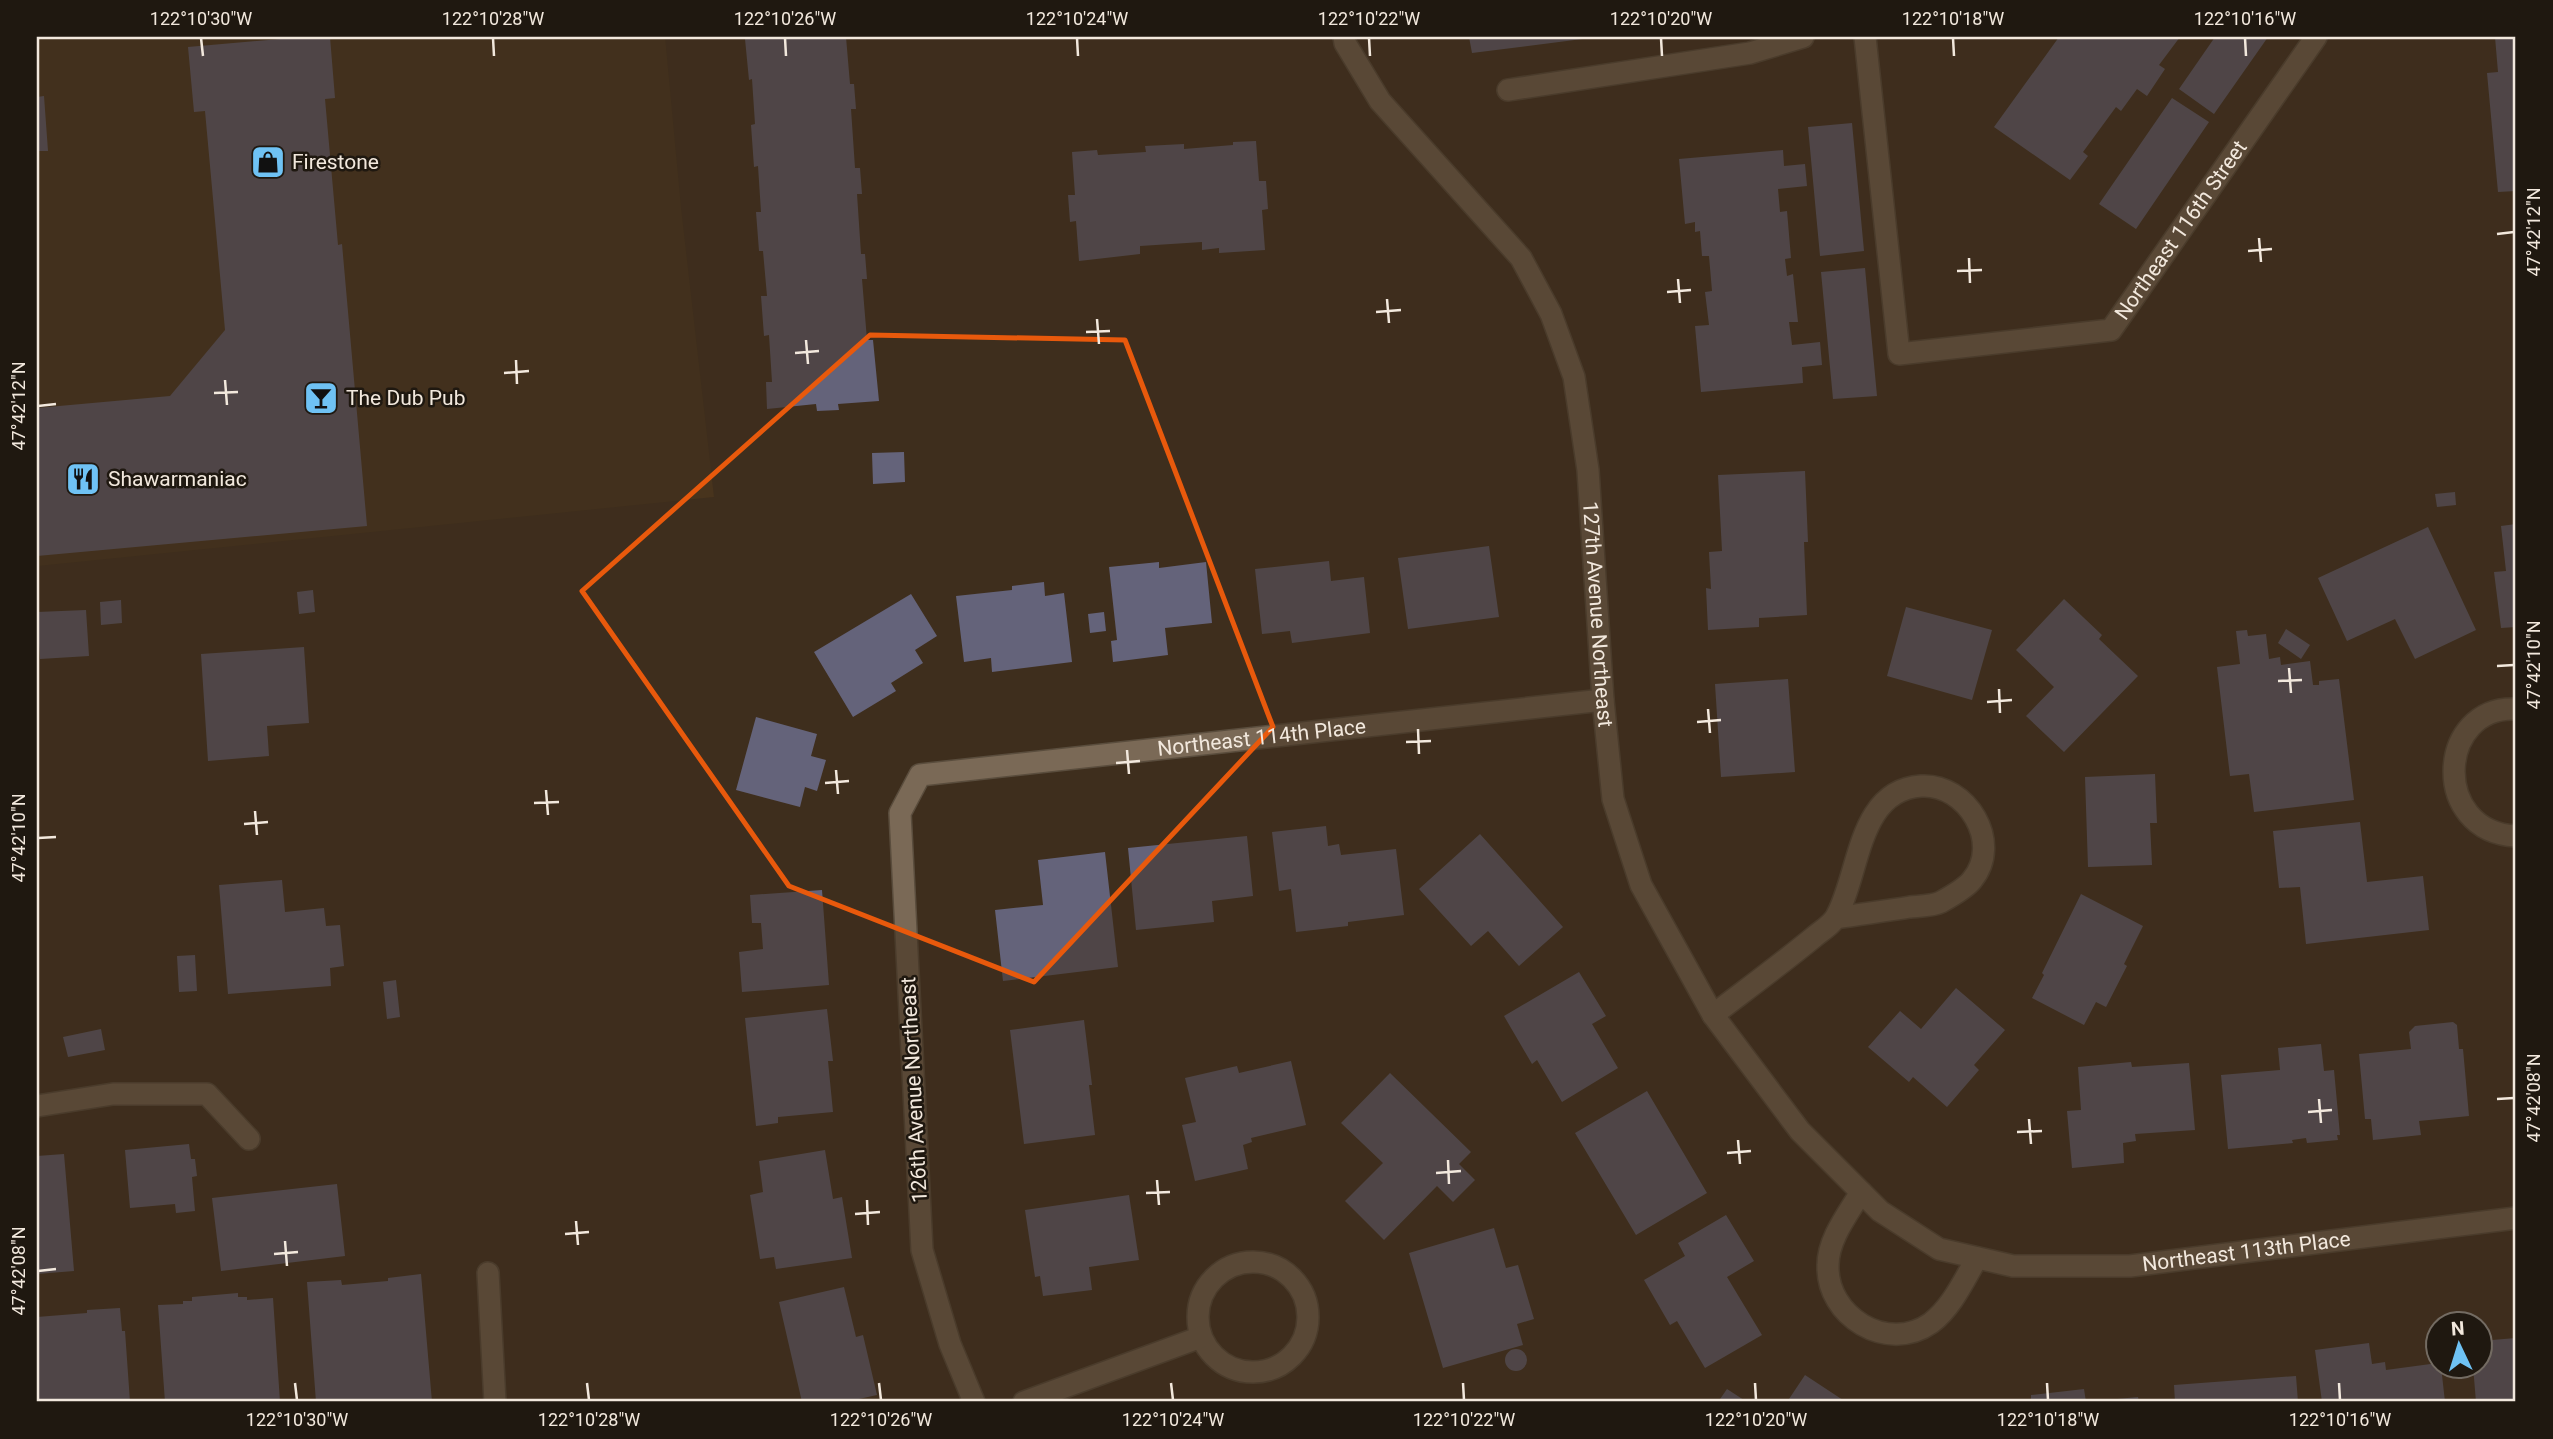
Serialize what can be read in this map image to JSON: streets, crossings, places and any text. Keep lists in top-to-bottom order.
{
  "streets": {
    "street": [
      "Northeast 116th Street",
      "127th Avenue Northeast",
      "Northeast 114th Place",
      "126th Avenue Northeast",
      "Northeast 113th Place"
    ]
  },
  "crossings": [
    ["127th Avenue Northeast", "Northeast 114th Place"],
    ["127th Avenue Northeast", "Northeast 113th Place"],
    ["Northeast 114th Place", "126th Avenue Northeast"]
  ],
  "places": {
    "shop": ["Firestone"],
    "bar": ["The Dub Pub"],
    "restaurant": ["Shawarmaniac"]
  },
  "north": "top",
  "coordinates": [
    "122°10'30\"W",
    "122°10'28\"W",
    "122°10'26\"W",
    "122°10'24\"W",
    "122°10'22\"W",
    "122°10'20\"W",
    "122°10'18\"W",
    "122°10'16\"W",
    "47°42'12\"N",
    "47°42'10\"N",
    "47°42'08\"N"
  ]
}
